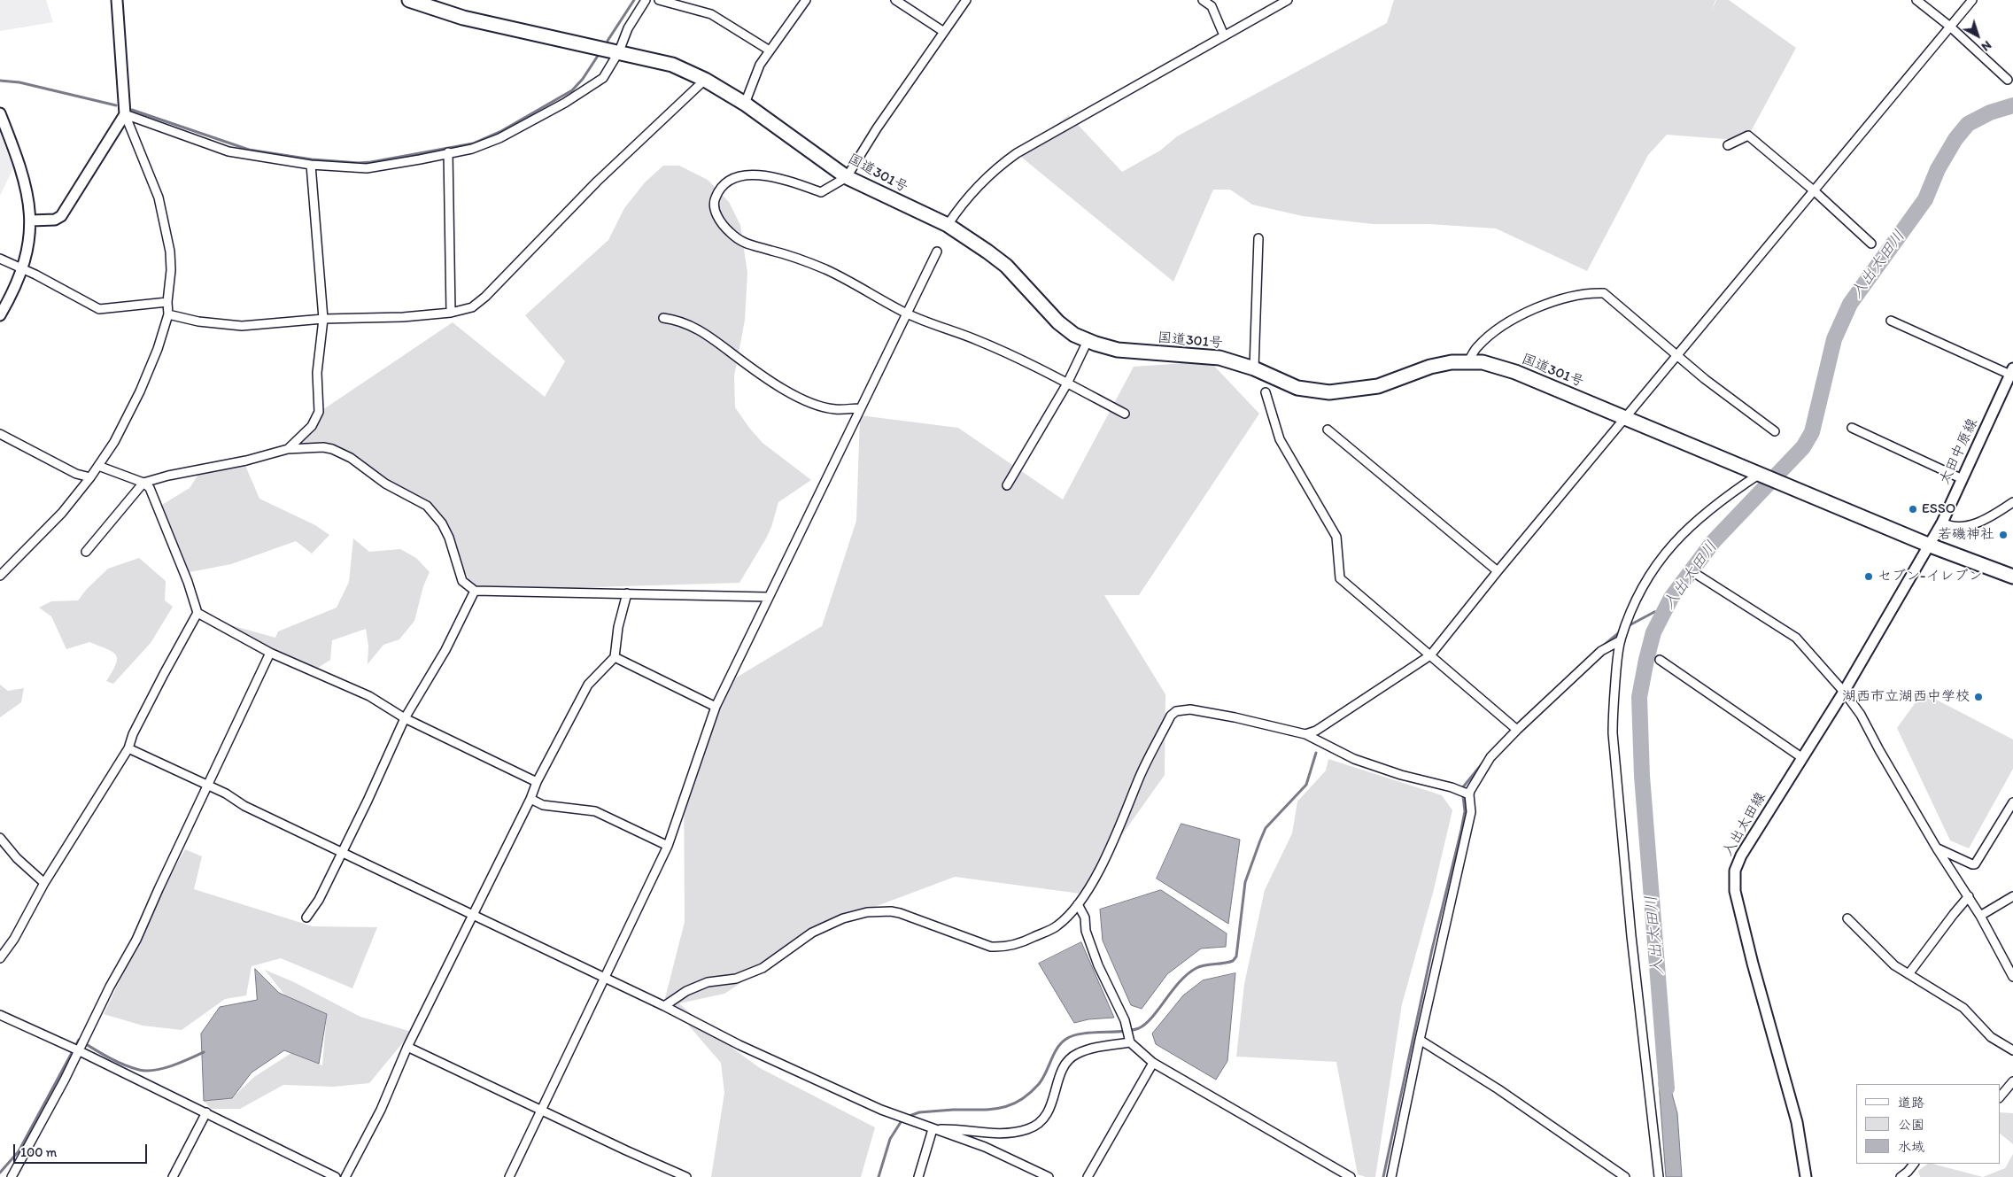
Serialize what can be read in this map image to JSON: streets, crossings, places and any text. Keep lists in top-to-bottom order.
{
  "streets": {
    "highway": ["国道301号"],
    "main road": ["太田中原線", "入出太田線"]
  },
  "crossings": [
    ["国道301号", "太田中原線"],
    ["国道301号", "入出太田線"],
    ["太田中原線", "入出太田線"]
  ],
  "water": ["入出太田川"],
  "places": [
    "ESSO",
    "若磯神社",
    "セブン-イレブン",
    "湖西市立湖西中学校"
  ],
  "legend": ["道路", "公園", "水域"],
  "scale_bar": "100 m",
  "north": "bottom right"
}
